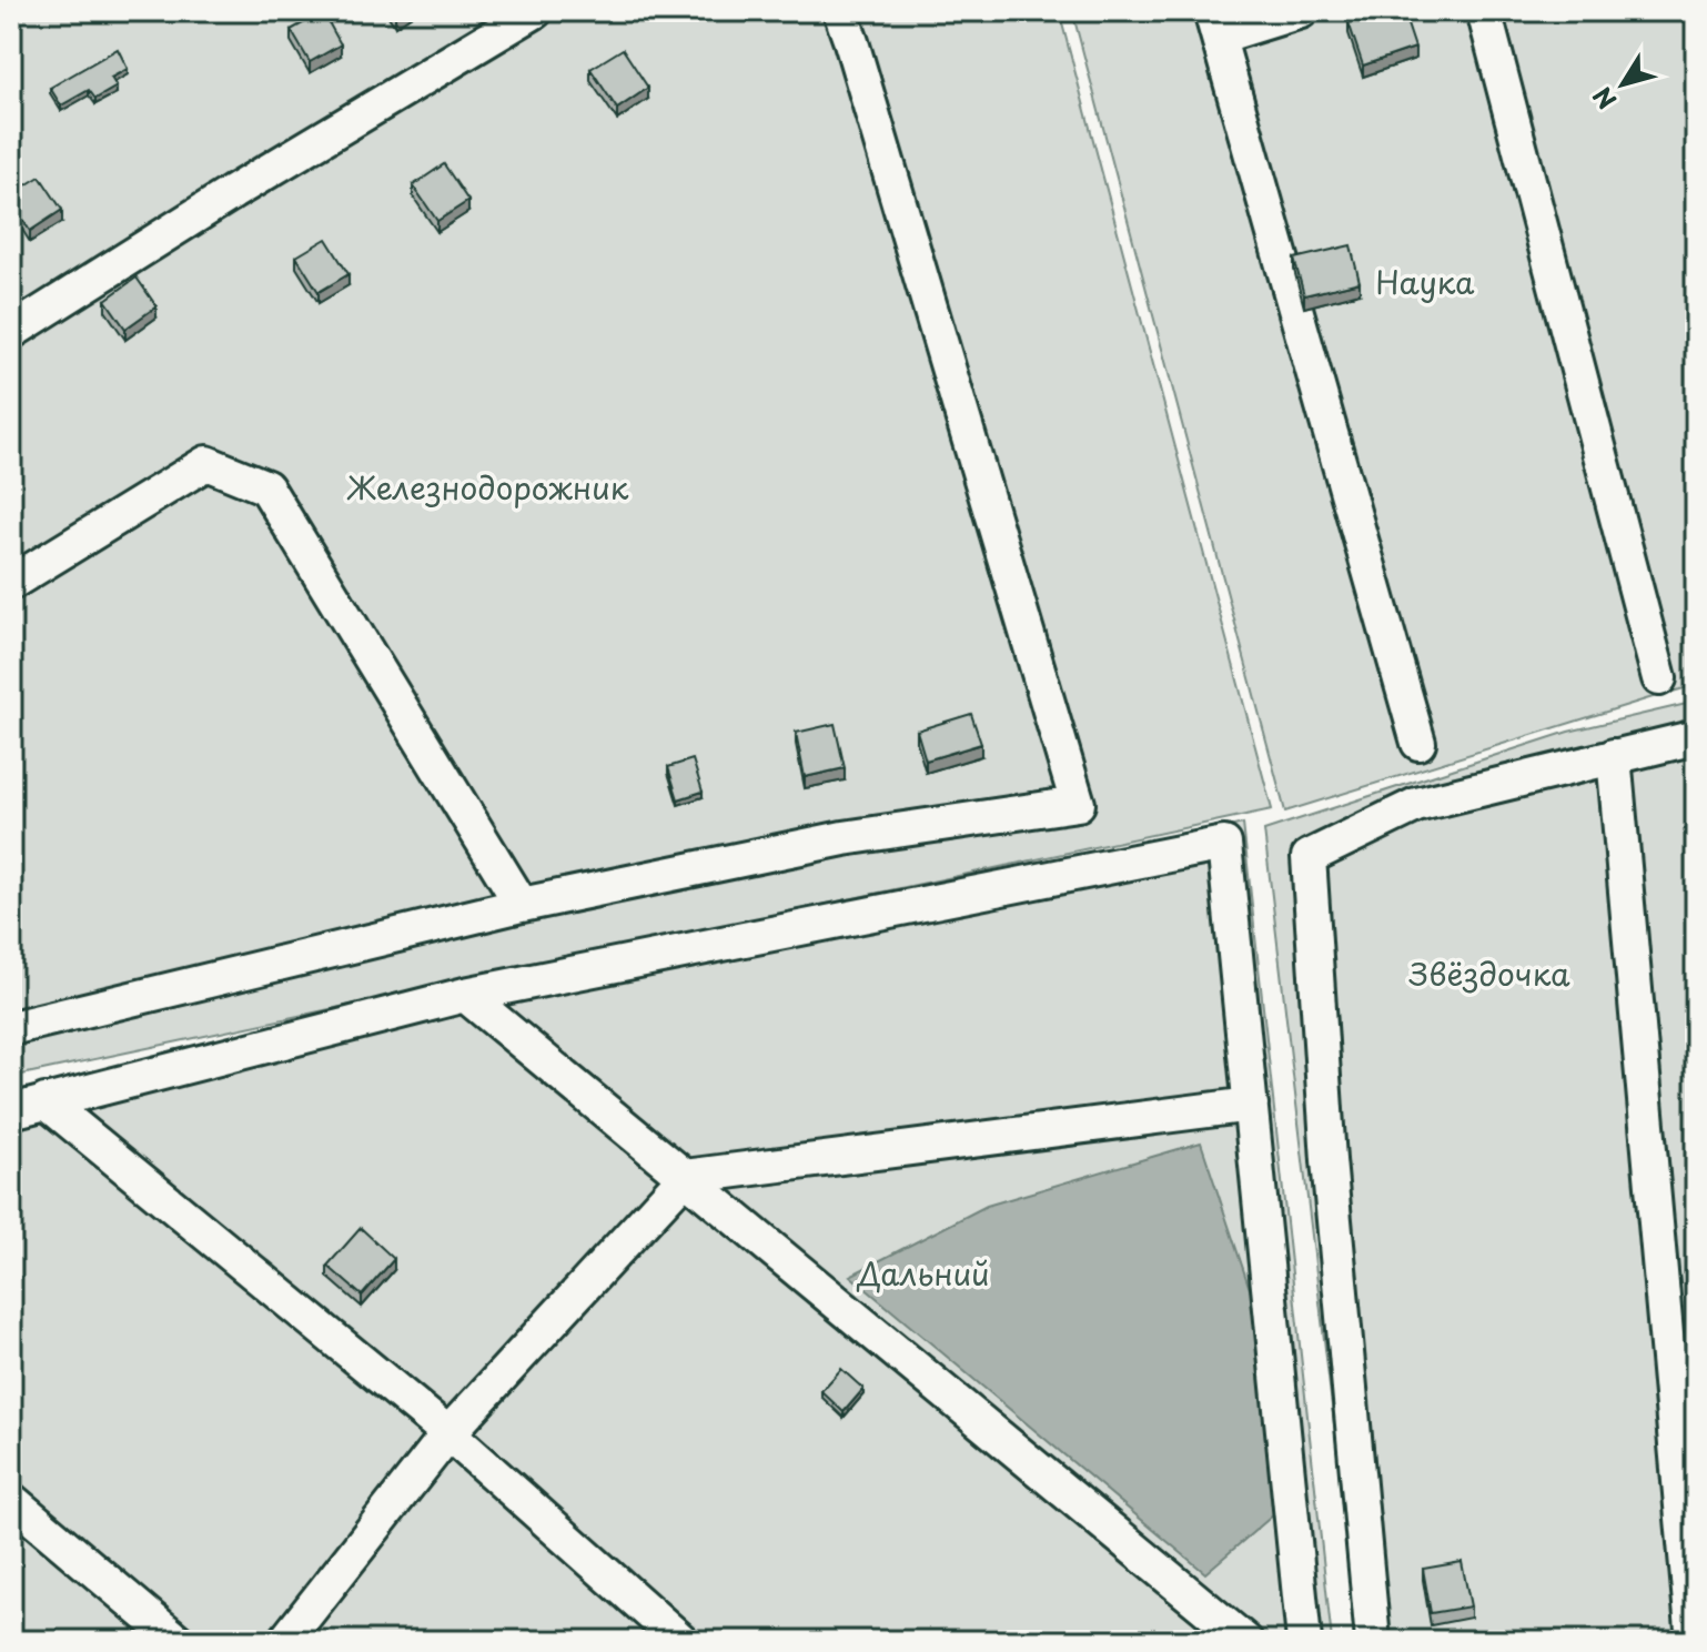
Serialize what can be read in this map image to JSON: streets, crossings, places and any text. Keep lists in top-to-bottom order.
{
  "parks": [
    "Наука",
    "Железнодорожник",
    "Звёздочка",
    "Дальний"
  ],
  "north": "bottom left"
}
